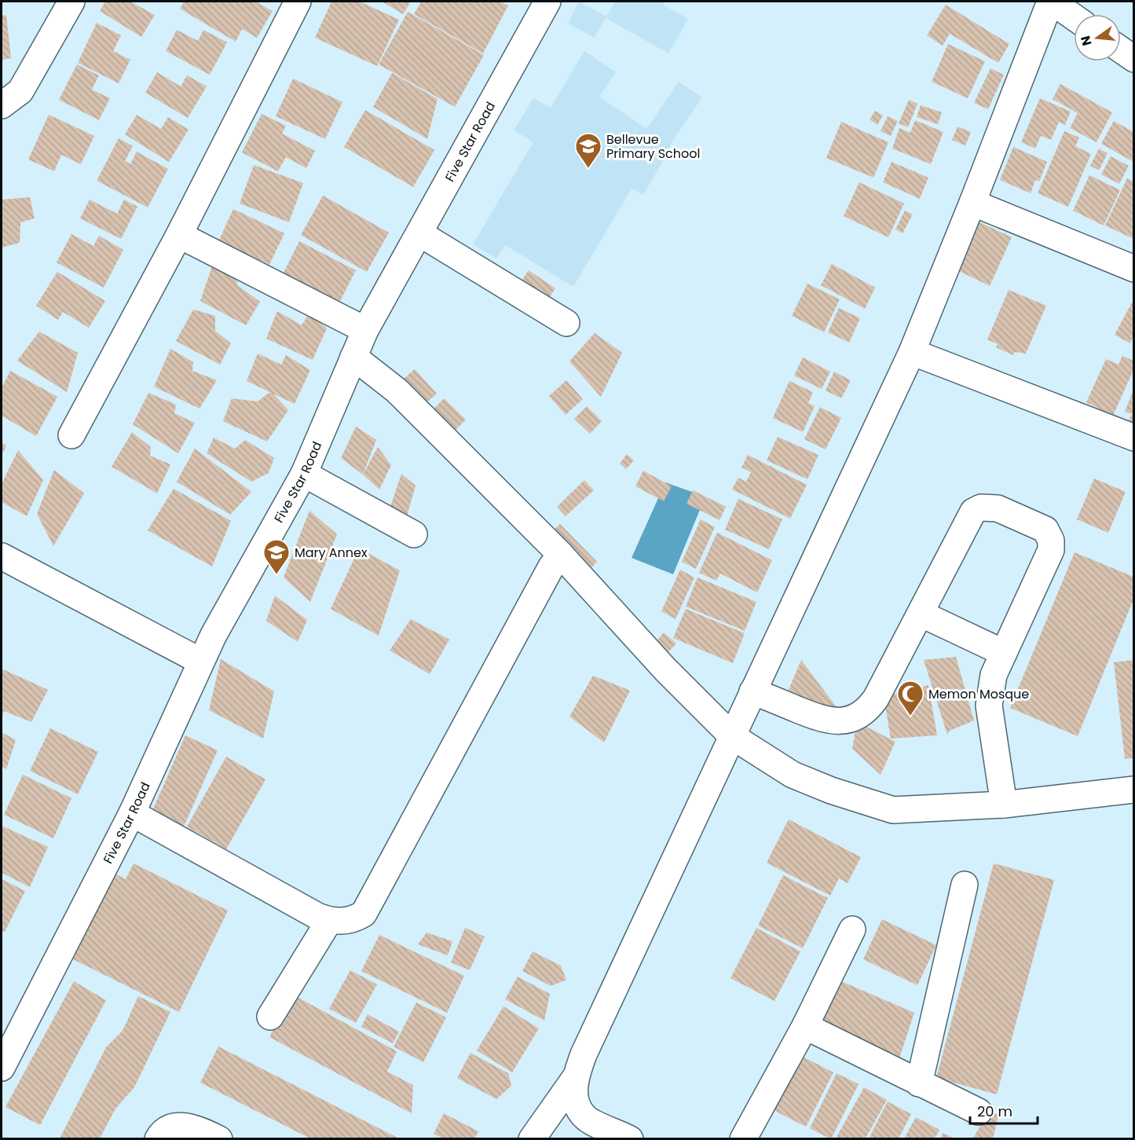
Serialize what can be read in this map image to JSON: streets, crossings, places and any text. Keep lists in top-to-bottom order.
{
  "streets": {
    "street": ["Five Star Road"]
  },
  "places": {
    "school or university": ["Bellevue Primary School", "Mary Annex"],
    "mosque": ["Memon Mosque"]
  },
  "scale_bar": "20 m",
  "north": "left"
}
